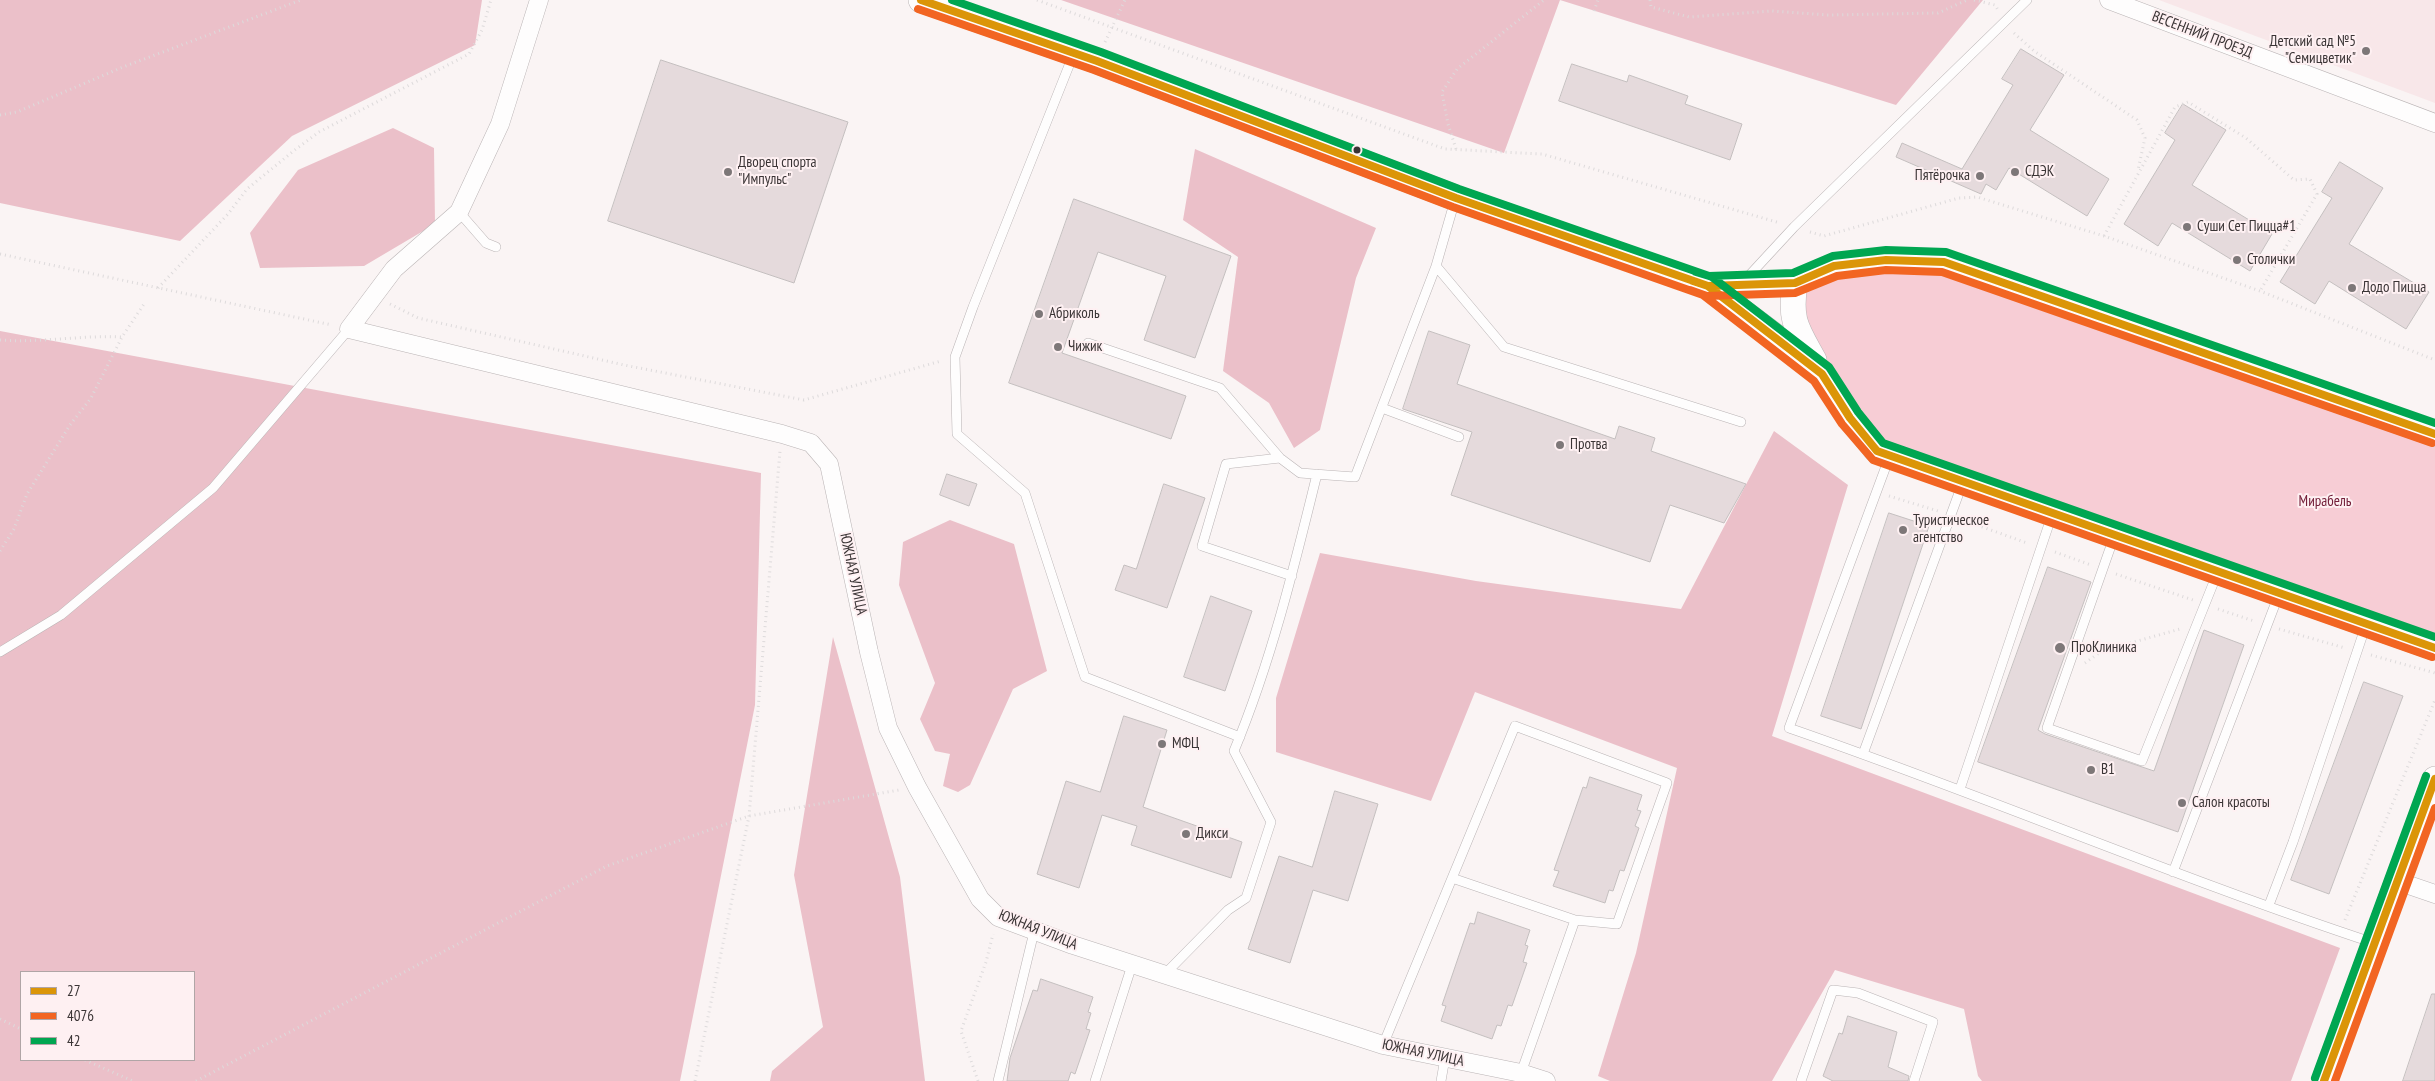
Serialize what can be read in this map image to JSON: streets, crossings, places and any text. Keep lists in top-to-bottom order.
{
  "streets": {
    "street": ["ВЕСЕННИЙ ПРОЕЗД", "ЮЖНАЯ УЛИЦА"]
  },
  "parks": ["Мирабель"],
  "places": [
    "Детский сад №5 \"Семицветик\"",
    "Дворец спорта \"Импульс\"",
    "СДЭК",
    "Пятёрочка",
    "Суши Сет Пицца#1",
    "Столички",
    "Додо Пицца",
    "Абриколь",
    "Чижик",
    "Протва",
    "Туристическое агентство",
    "ПроКлиника",
    "МФЦ",
    "В1",
    "Салон красоты",
    "Дикси"
  ],
  "lines": ["transit line 27", "transit line 42", "transit line 4076"],
  "legend": ["27", "4076", "42"]
}
